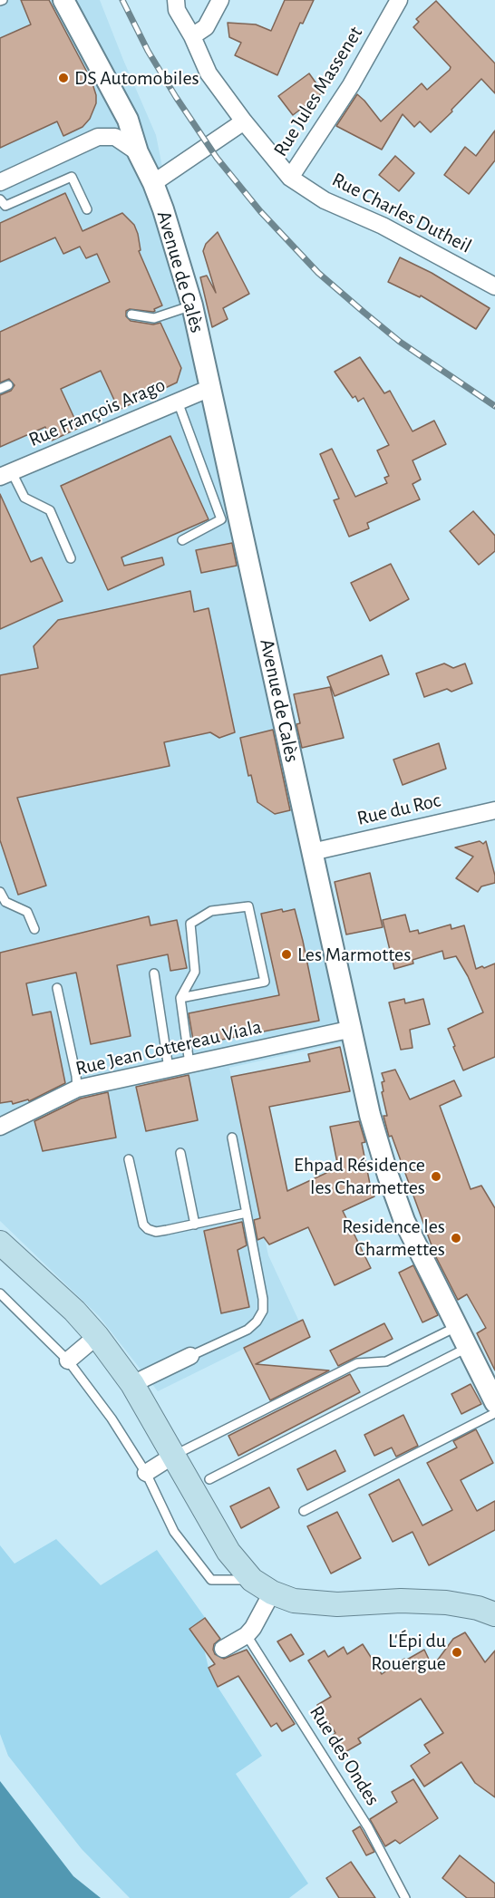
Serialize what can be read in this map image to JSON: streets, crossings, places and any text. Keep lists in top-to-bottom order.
{
  "streets": {
    "street": [
      "Rue Jules Massenet",
      "Rue Charles Dutheil",
      "Avenue de Calès",
      "Rue François Arago",
      "Rue du Roc",
      "Rue Jean Cottereau Viala"
    ],
    "lane": ["Rue des Ondes"]
  },
  "crossings": [
    ["Rue Jules Massenet", "Rue Charles Dutheil"],
    ["Avenue de Calès", "Rue François Arago"],
    ["Avenue de Calès", "Rue du Roc"],
    ["Avenue de Calès", "Rue Jean Cottereau Viala"]
  ],
  "places": [
    "DS Automobiles",
    "Les Marmottes",
    "Ehpad Résidence les Charmettes",
    "Residence les Charmettes",
    "L'Épi du Rouergue"
  ]
}
